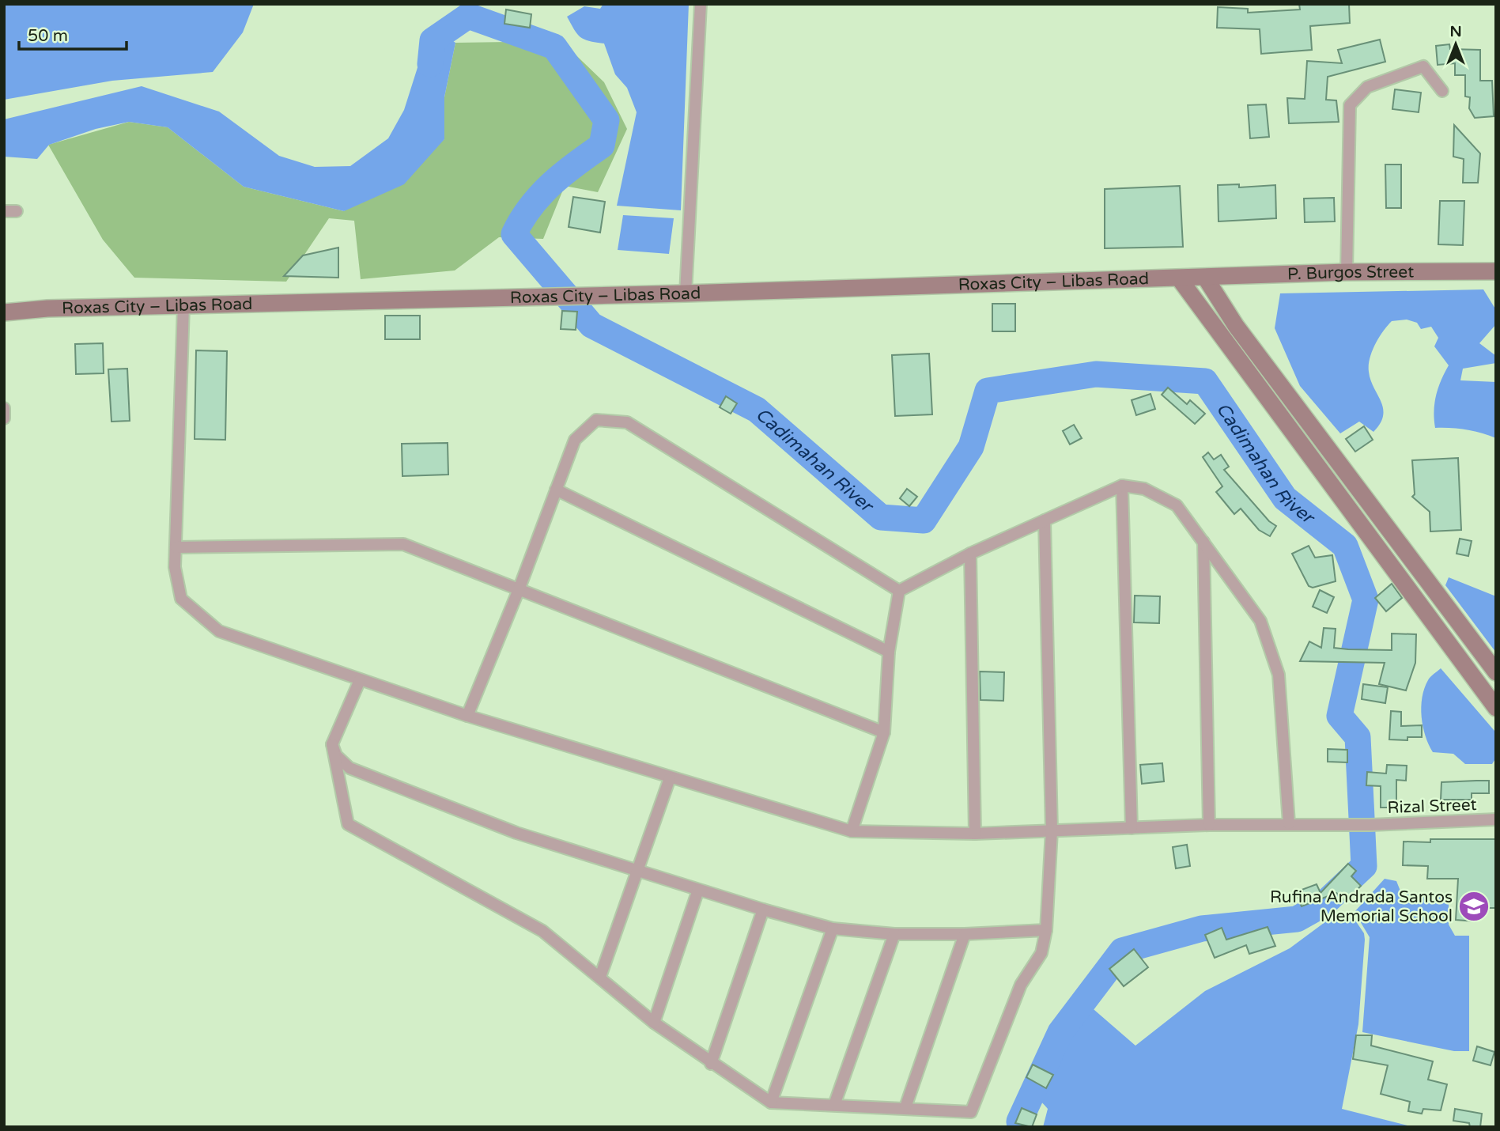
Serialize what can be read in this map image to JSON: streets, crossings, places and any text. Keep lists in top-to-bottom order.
{
  "streets": {
    "main road": ["P. Burgos Street", "Roxas City – Libas Road"],
    "street": ["Rizal Street"]
  },
  "crossings": [
    ["P. Burgos Street", "Roxas City – Libas Road"],
    ["Roxas City – Libas Road", "Rizal Street"]
  ],
  "water": ["Cadimahan River"],
  "places": {
    "school or university": ["Rufina Andrada Santos Memorial School"]
  },
  "scale_bar": "50 m",
  "north": "top"
}
